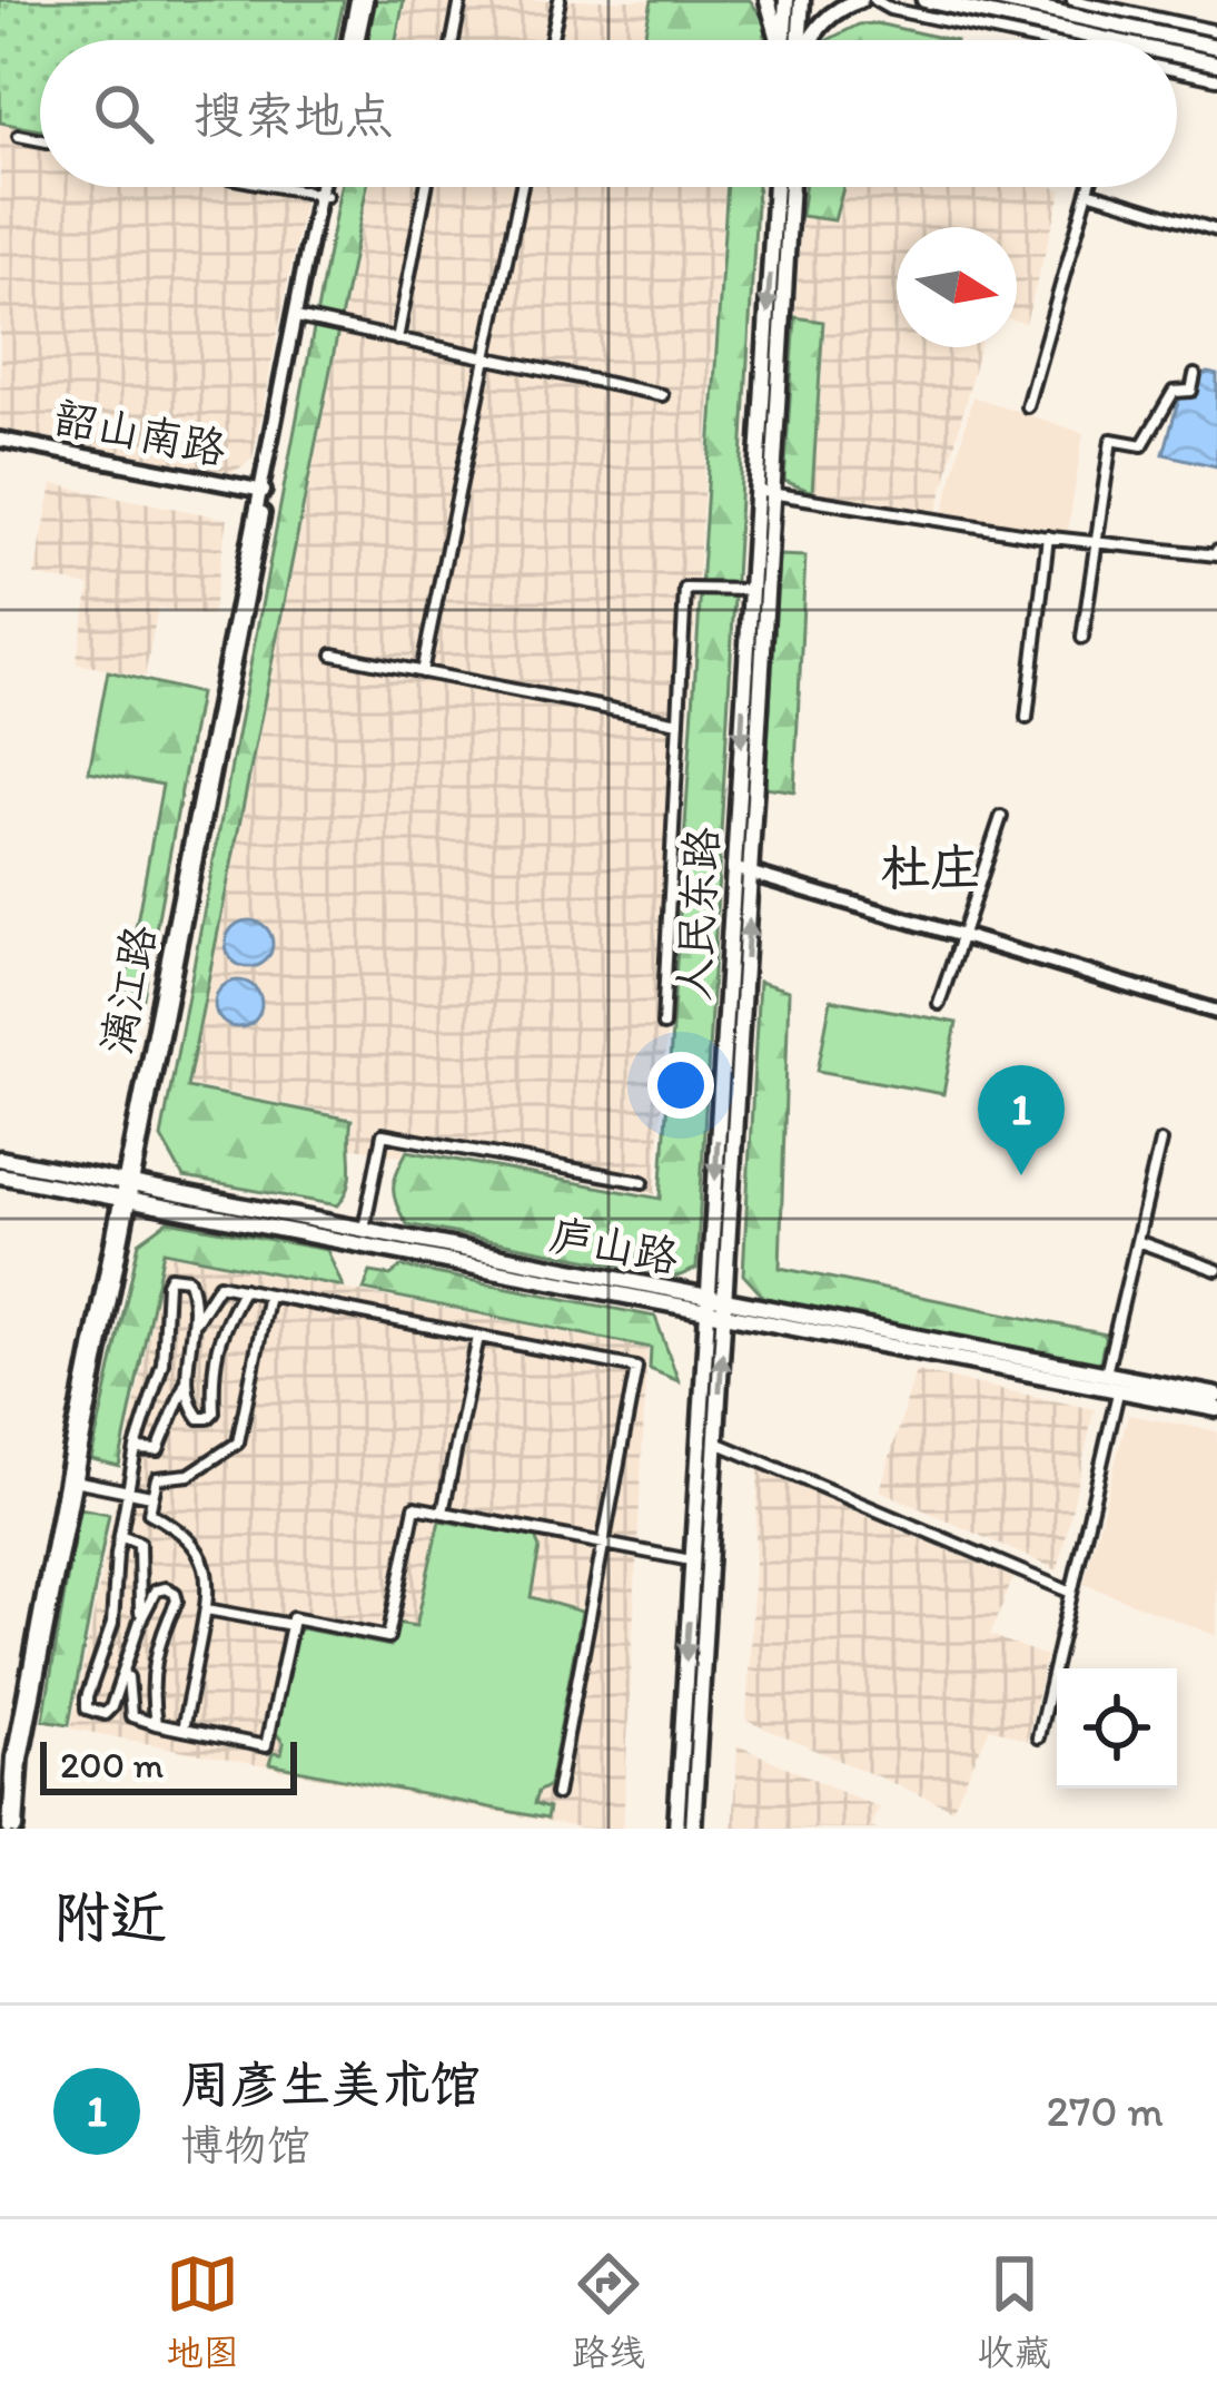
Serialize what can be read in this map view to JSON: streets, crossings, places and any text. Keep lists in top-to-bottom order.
{
  "streets": {
    "main road": ["人民东路", "庐山路"],
    "street": ["韶山南路", "漓江路"]
  },
  "crossings": [
    ["韶山南路", "漓江路"],
    ["人民东路", "庐山路"],
    ["漓江路", "庐山路"]
  ],
  "districts": ["杜庄"],
  "scale_bar": "200 m",
  "north": "right",
  "page": {
    "search": "搜索地点",
    "pins": "1",
    "scale": "200 m",
    "heading": "附近",
    "list": [
      {
        "mark": "1",
        "name": "周彦生美术馆",
        "note": "博物馆",
        "value": "270 m"
      }
    ],
    "nav": ["地图", "路线", "收藏"]
  }
}
